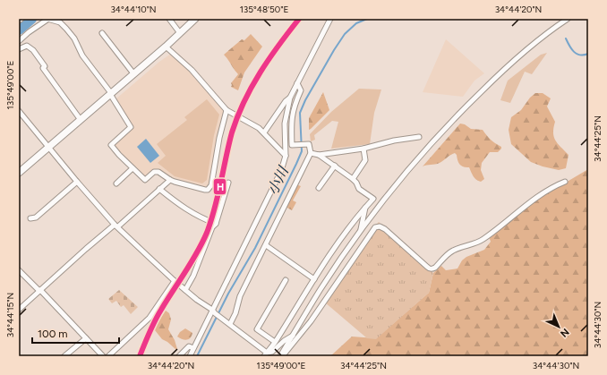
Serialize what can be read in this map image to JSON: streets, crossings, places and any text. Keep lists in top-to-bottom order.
{
  "water": ["小川"],
  "lines": ["transit line H"],
  "scale_bar": "100 m",
  "north": "bottom right",
  "coordinates": [
    "34°44'10\"N",
    "135°48'50\"E",
    "34°44'20\"N",
    "135°49'00\"E",
    "34°44'25\"N",
    "34°44'15\"N",
    "34°44'30\"N"
  ]
}
